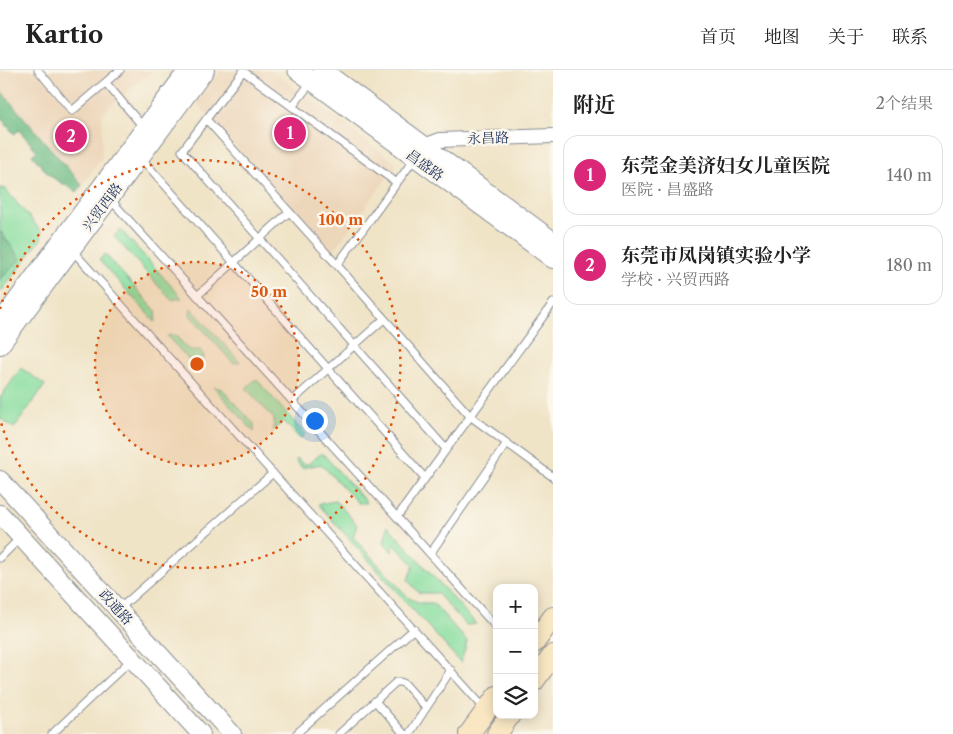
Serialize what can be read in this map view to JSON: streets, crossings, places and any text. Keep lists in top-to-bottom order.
{
  "streets": {
    "street": [
      "永昌路",
      "昌盛路",
      "兴贸西路",
      "政通路"
    ]
  },
  "crossings": [
    ["永昌路", "昌盛路"]
  ],
  "page": {
    "header": "Kartio",
    "nav": [
      "首页",
      "地图",
      "关于",
      "联系"
    ],
    "heading": ["附近", "2个结果"],
    "pins": ["1", "2"],
    "list": [
      {
        "mark": "1",
        "name": "东莞金美济妇女儿童医院",
        "note": "医院 · 昌盛路",
        "value": "140 m"
      },
      {
        "mark": "2",
        "name": "东莞市凤岗镇实验小学",
        "note": "学校 · 兴贸西路",
        "value": "180 m"
      }
    ],
    "map_buttons": ["+", "−"]
  },
  "rings": ["100 m", "50 m"]
}
